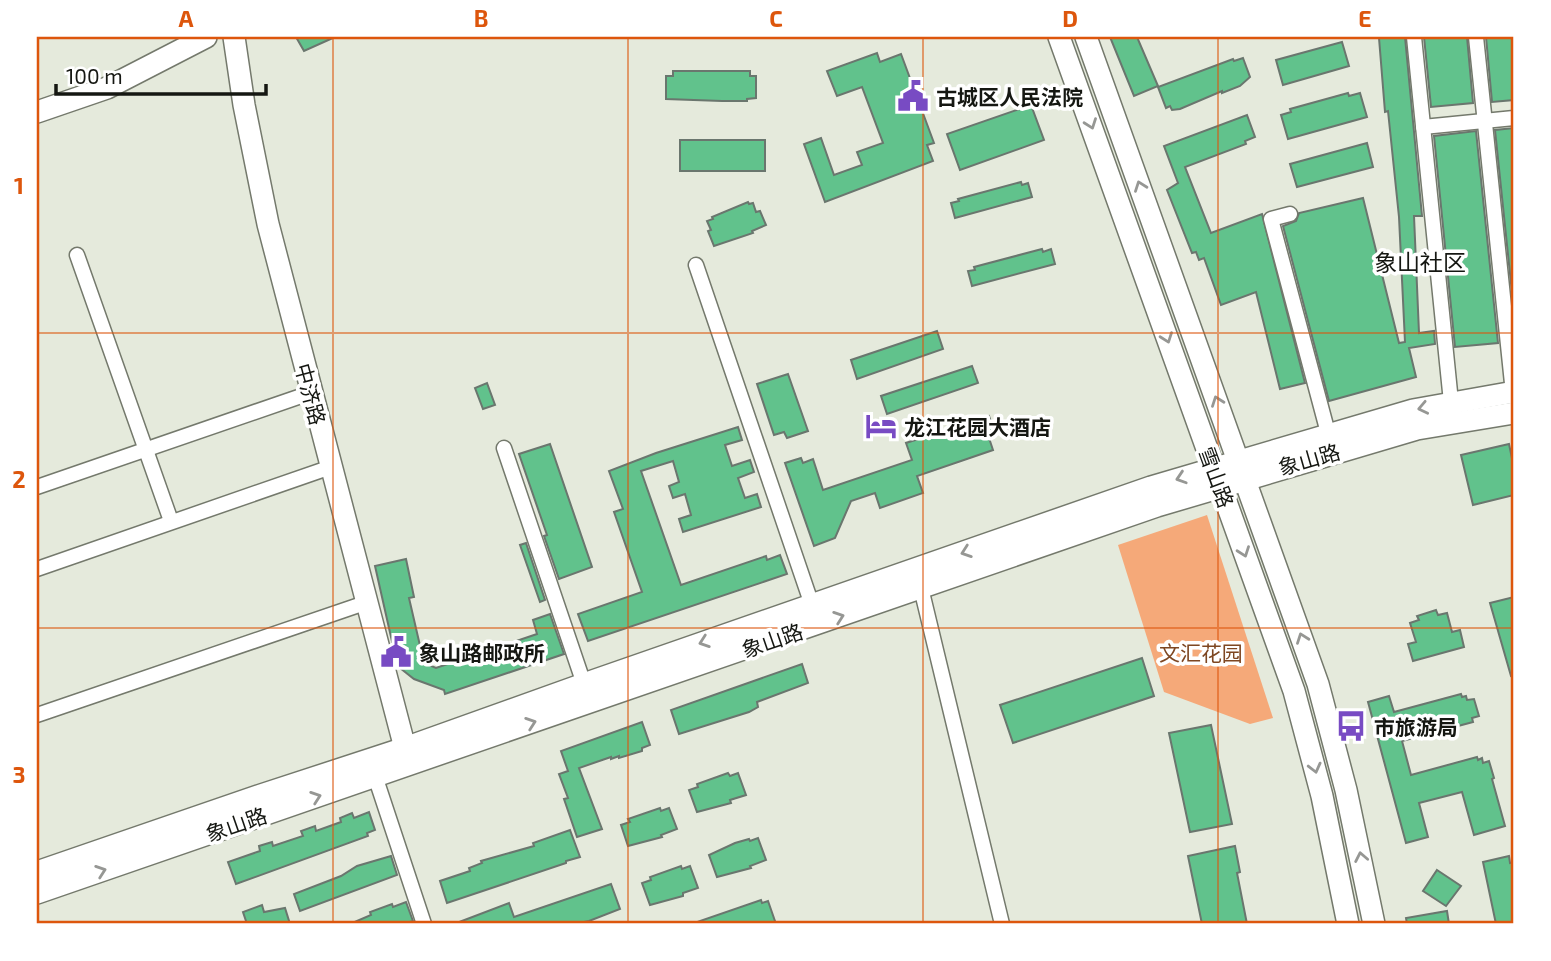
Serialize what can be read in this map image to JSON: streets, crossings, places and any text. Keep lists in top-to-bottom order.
{
  "streets": {
    "street": ["中济路", "象山路", "雪山路"]
  },
  "crossings": [
    ["中济路", "象山路"],
    ["象山路", "雪山路"]
  ],
  "districts": ["象山社区"],
  "parks": ["文汇花园"],
  "places": {
    "public building": ["古城区人民法院", "象山路邮政所"],
    "hotel": ["龙江花园大酒店"],
    "bus stop": ["市旅游局"]
  },
  "scale_bar": "100 m",
  "grid": {
    "columns": [
      "A",
      "B",
      "C",
      "D",
      "E"
    ],
    "rows": ["1", "2", "3"]
  }
}
